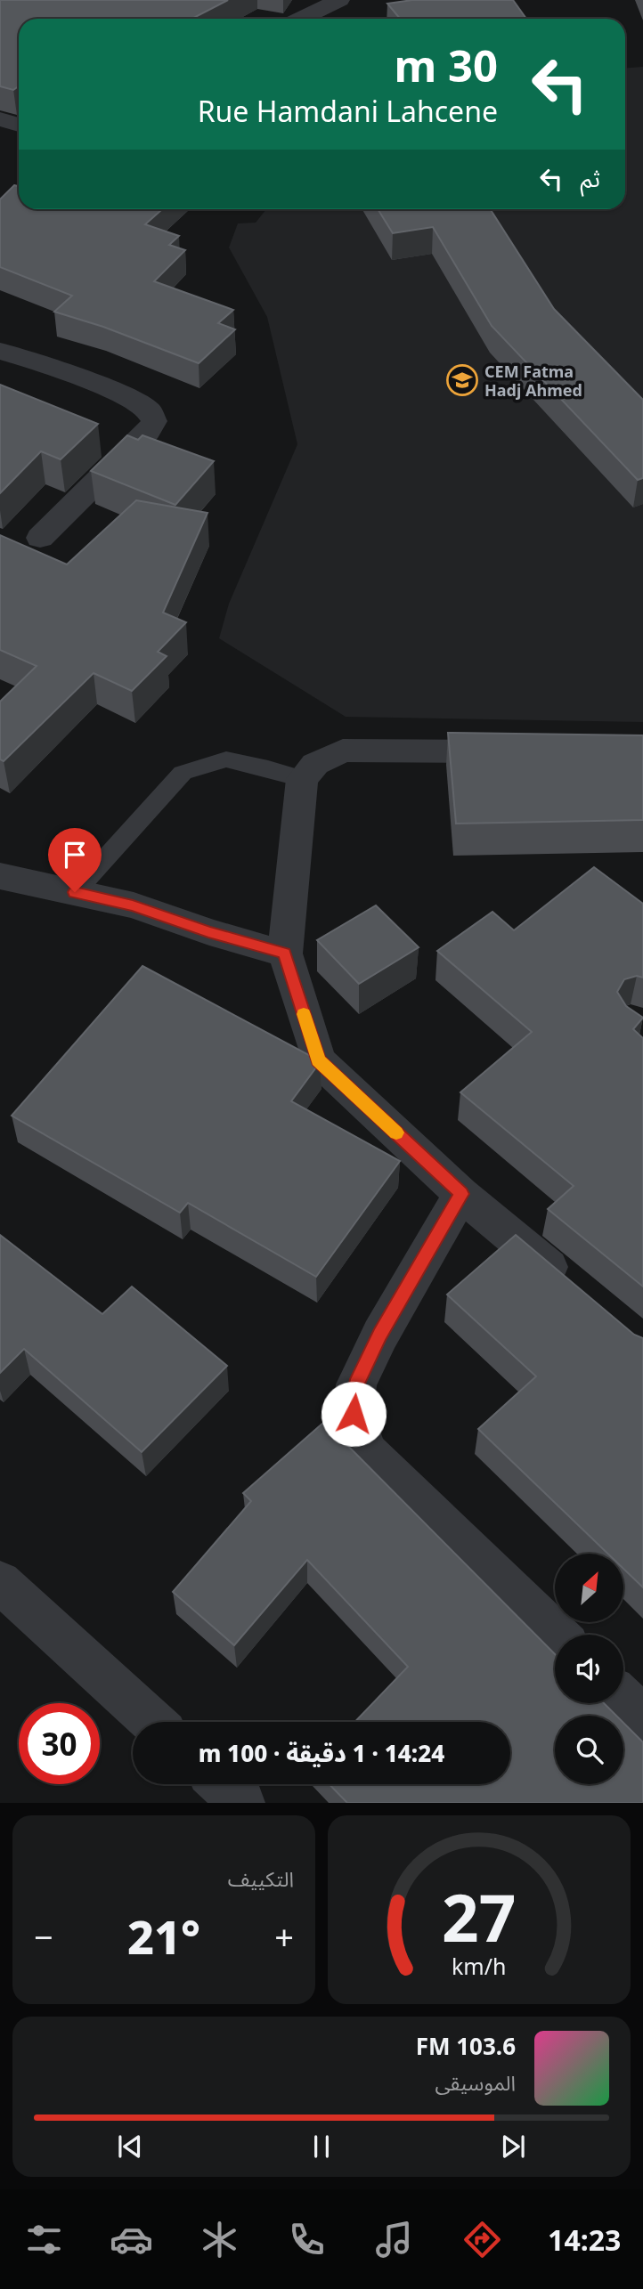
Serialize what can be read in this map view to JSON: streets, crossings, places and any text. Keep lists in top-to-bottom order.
{
  "places": {
    "school or university": ["CEM Fatma Hadj Ahmed"]
  },
  "north": "top right",
  "page": {
    "turn": ["30 m", "Rue Hamdani Lahcene"],
    "then": "ثم",
    "limit": "30",
    "trip": "14:24 · 1 دقيقة · 100 m",
    "tile": "التكييف",
    "heat": ["−", "21°", "+"],
    "song": ["103.6 FM", "الموسيقى"],
    "tabs": "14:23",
    "gauge": ["27", "km/h"]
  }
}
